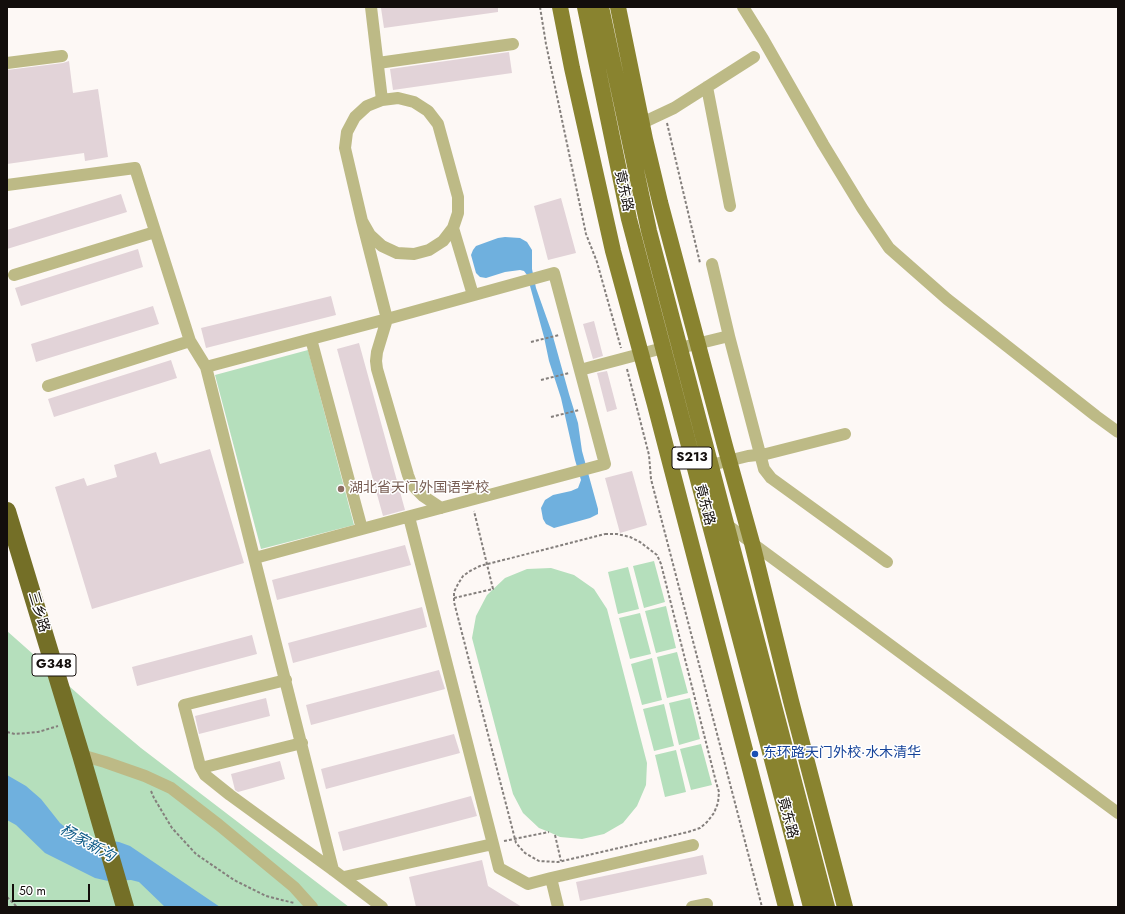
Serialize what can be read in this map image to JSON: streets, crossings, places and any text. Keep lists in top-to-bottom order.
{
  "streets": {
    "highway": ["三乡路", "G348"],
    "main road": ["竟东路", "S213"]
  },
  "crossings": [
    ["三乡路", "G348"]
  ],
  "water": ["杨家新沟"],
  "places": ["湖北省天门外国语学校", "东环路天门外校·水木清华"],
  "scale_bar": "50 m"
}
